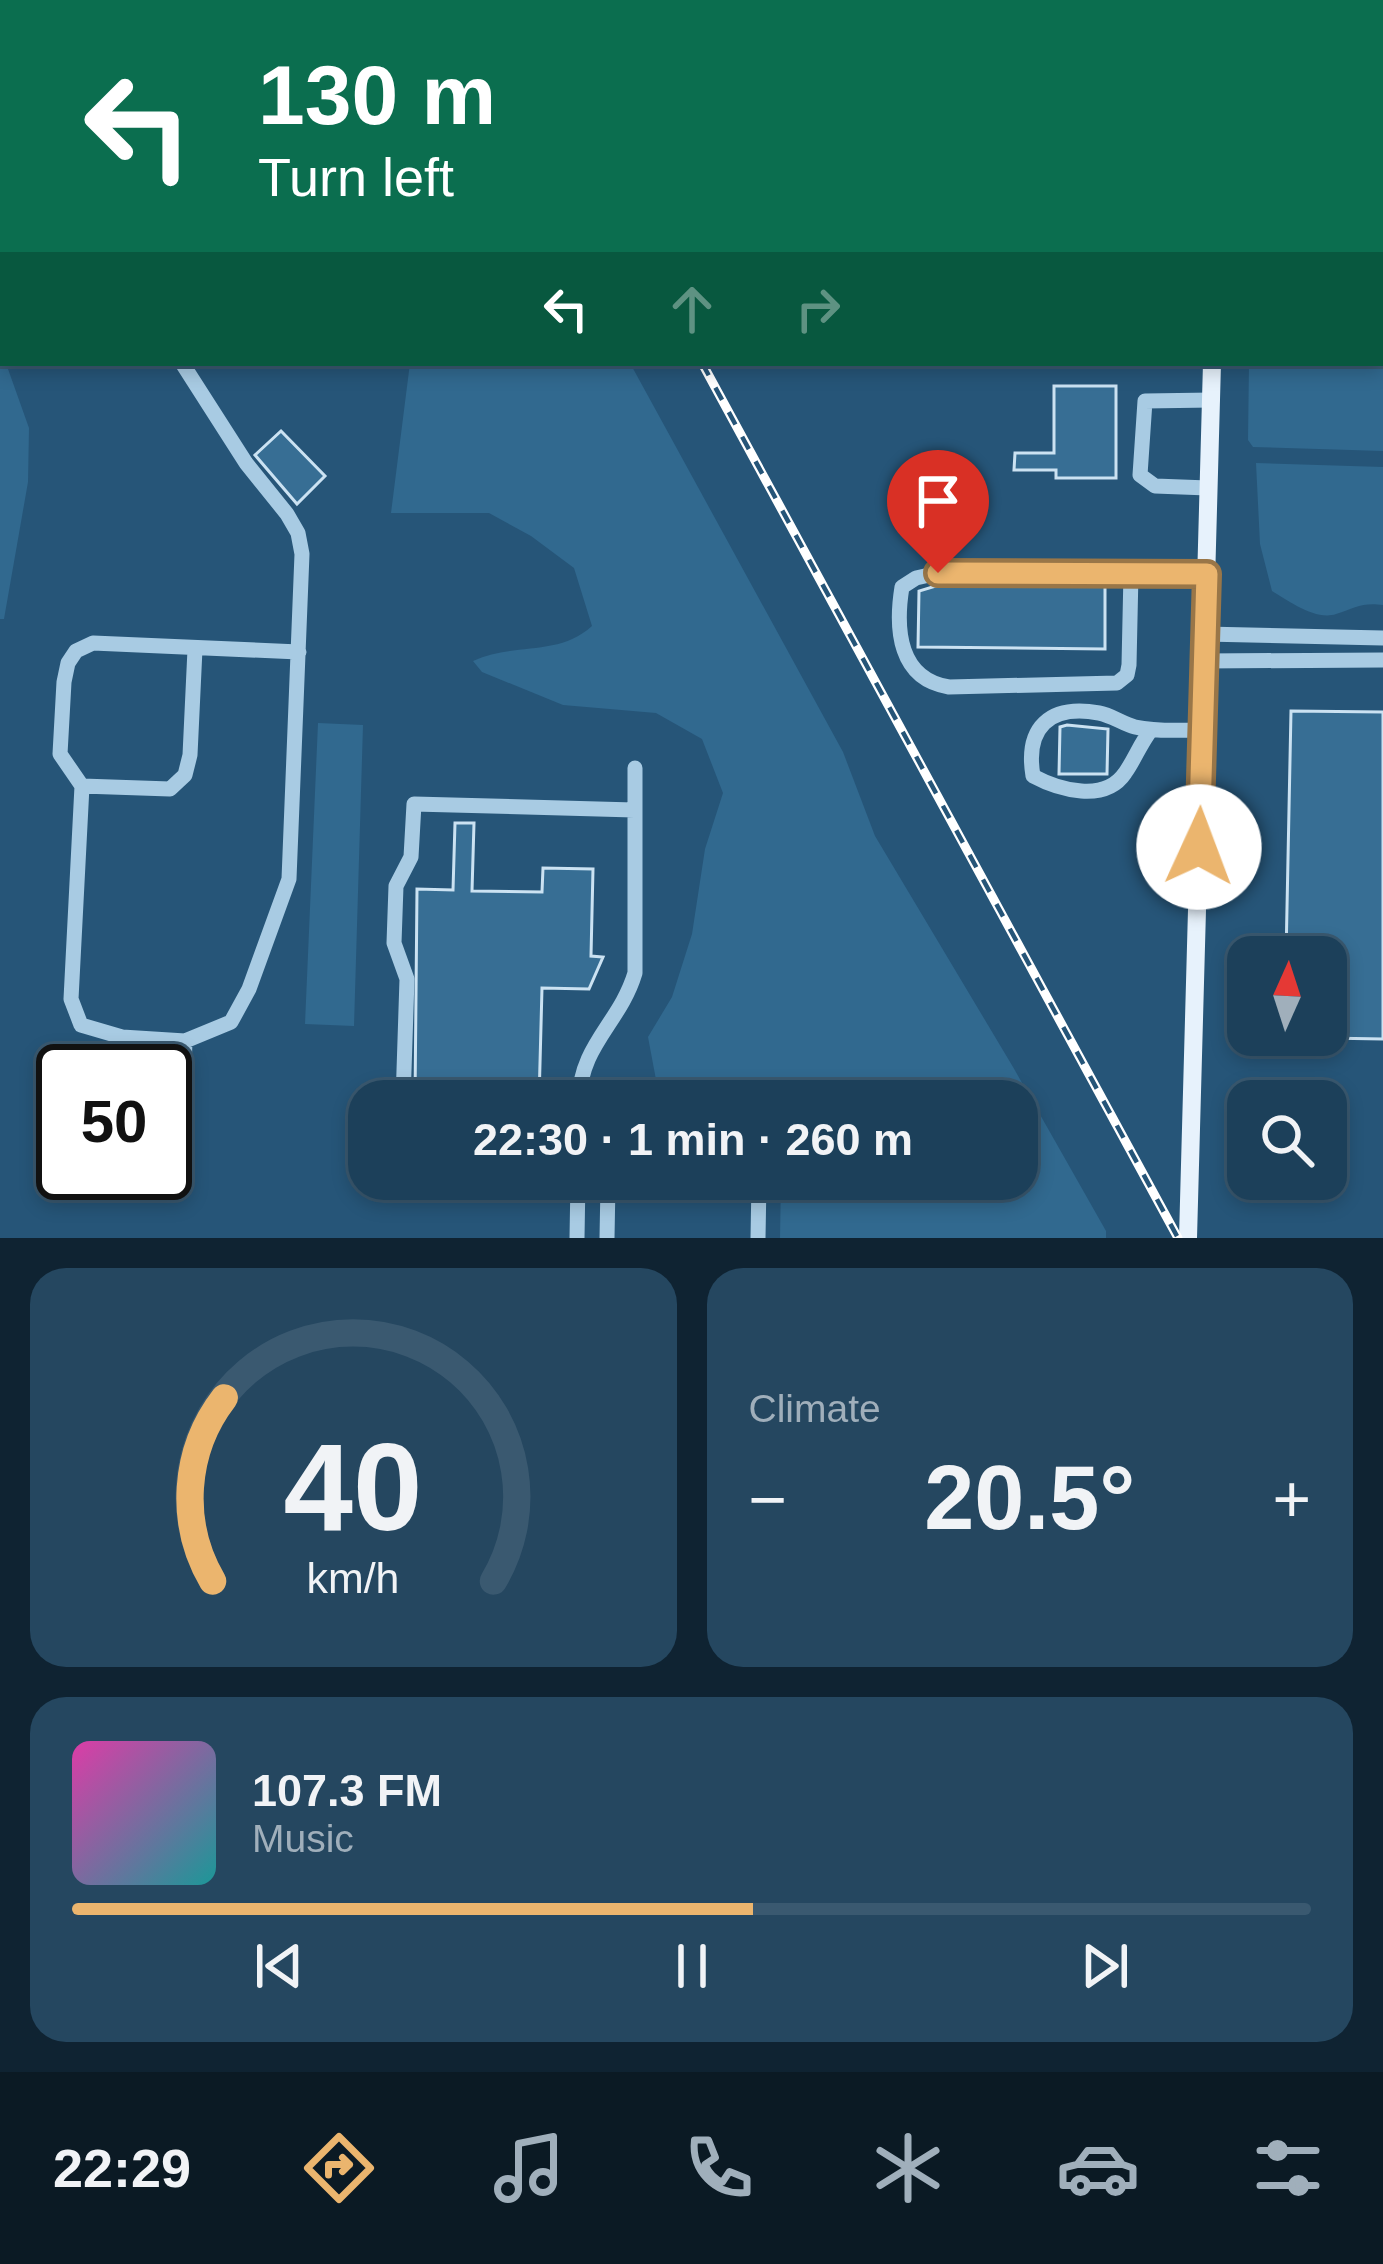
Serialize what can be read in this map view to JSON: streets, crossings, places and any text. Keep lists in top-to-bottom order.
{
  "north": "top",
  "page": {
    "turn": ["130 m", "Turn left"],
    "limit": "50",
    "trip": "22:30 · 1 min · 260 m",
    "tile": "Climate",
    "heat": ["−", "20.5°", "+"],
    "song": ["107.3 FM", "Music"],
    "tabs": "22:29",
    "gauge": ["40", "km/h"]
  }
}
